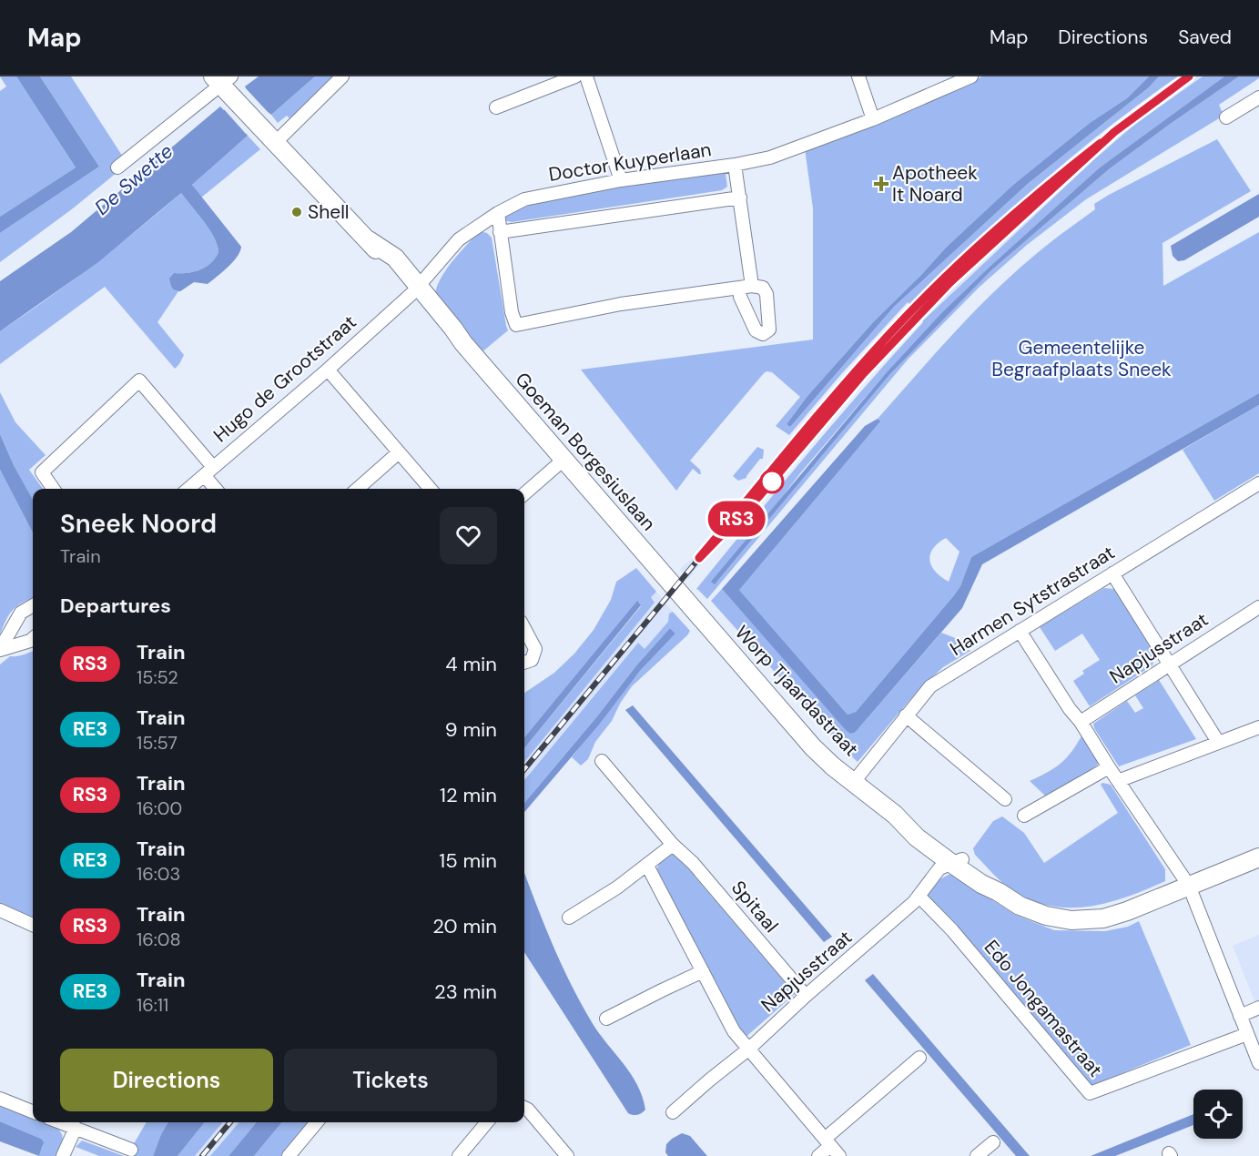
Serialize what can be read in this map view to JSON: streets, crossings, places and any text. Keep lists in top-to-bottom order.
{
  "streets": {
    "main road": ["Goeman Borgesiuslaan", "Worp Tjaardastraat"],
    "street": [
      "Doctor Kuyperlaan",
      "Hugo de Grootstraat",
      "Harmen Sytstrastraat",
      "Napjusstraat",
      "Spitaal",
      "Edo Jongamastraat"
    ]
  },
  "crossings": [
    ["Doctor Kuyperlaan", "Hugo de Grootstraat"],
    ["Doctor Kuyperlaan", "Goeman Borgesiuslaan"],
    ["Hugo de Grootstraat", "Goeman Borgesiuslaan"],
    ["Goeman Borgesiuslaan", "Worp Tjaardastraat"],
    ["Harmen Sytstrastraat", "Worp Tjaardastraat"],
    ["Napjusstraat", "Worp Tjaardastraat"],
    ["Napjusstraat", "Spitaal"],
    ["Napjusstraat", "Edo Jongamastraat"]
  ],
  "water": ["De Swette"],
  "parks": ["Gemeentelijke Begraafplaats Sneek"],
  "places": {
    "health": ["Apotheek It Noard"],
    "other": ["Shell"]
  },
  "page": {
    "header": "Map",
    "nav": ["Map", "Directions", "Saved"],
    "on_map": "RS3",
    "heading": [
      ["Sneek Noord", "Train"],
      "Departures"
    ],
    "list": [
      {
        "mark": "RS3",
        "name": "Train",
        "note": "15:52",
        "value": "4 min"
      },
      {
        "mark": "RE3",
        "name": "Train",
        "note": "15:57",
        "value": "9 min"
      },
      {
        "mark": "RS3",
        "name": "Train",
        "note": "16:00",
        "value": "12 min"
      },
      {
        "mark": "RE3",
        "name": "Train",
        "note": "16:03",
        "value": "15 min"
      },
      {
        "mark": "RS3",
        "name": "Train",
        "note": "16:08",
        "value": "20 min"
      },
      {
        "mark": "RE3",
        "name": "Train",
        "note": "16:11",
        "value": "23 min"
      }
    ],
    "buttons": ["Directions", "Tickets"]
  }
}
